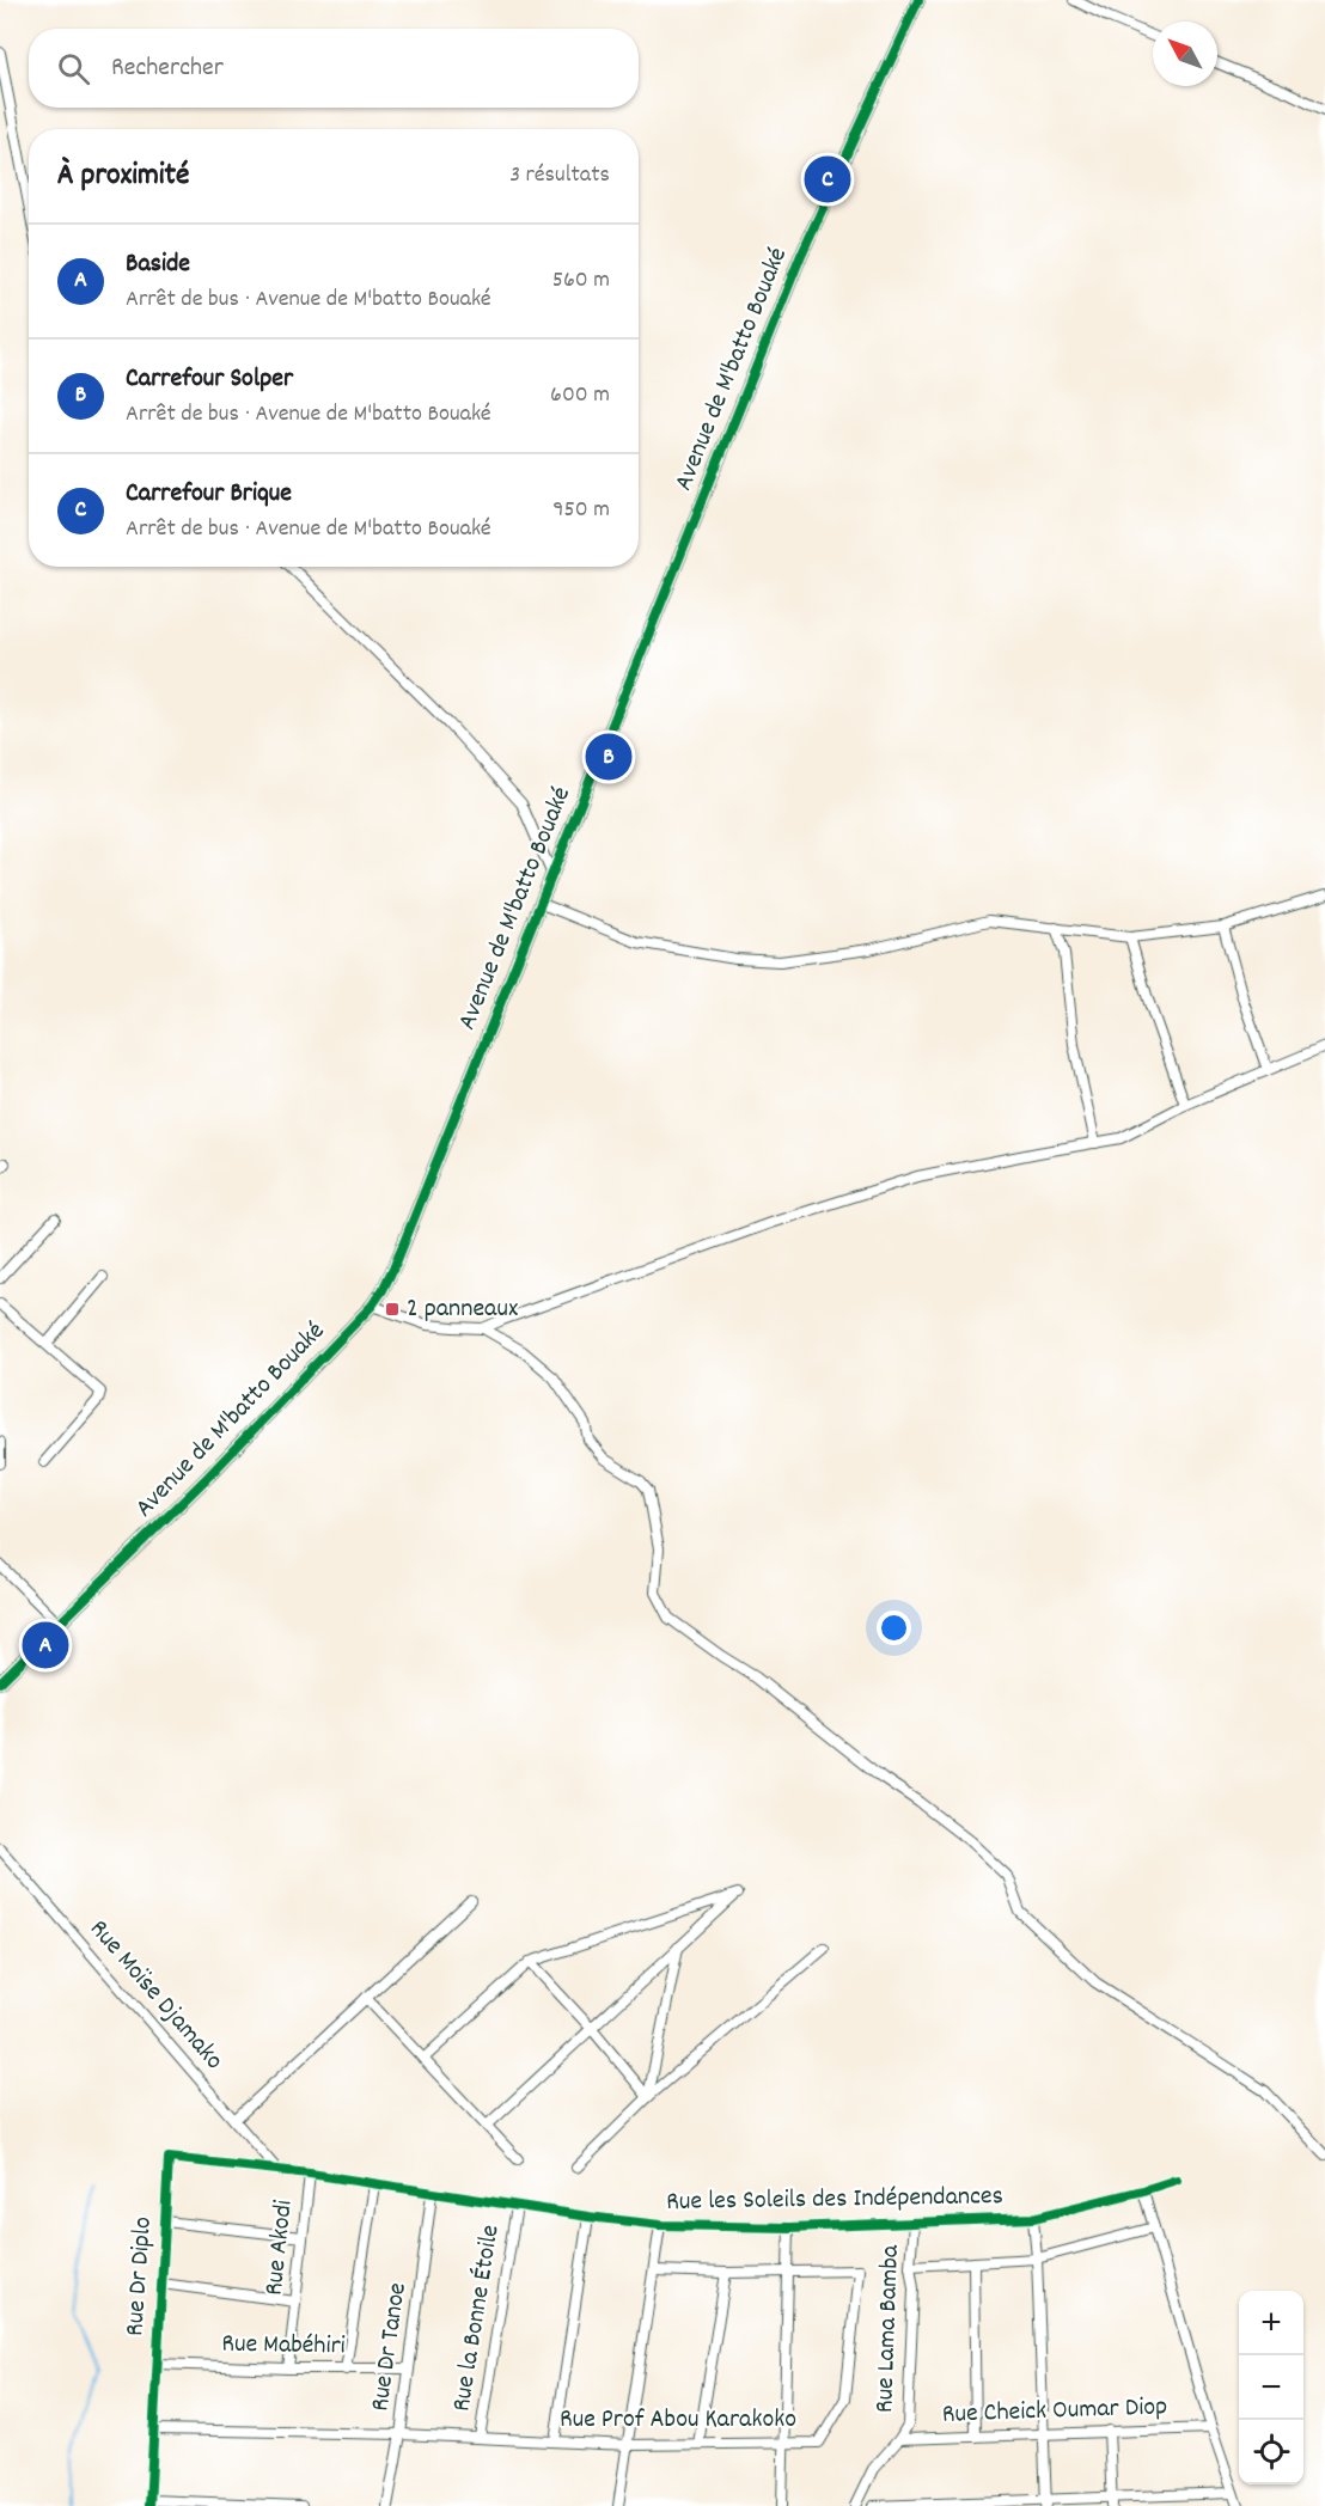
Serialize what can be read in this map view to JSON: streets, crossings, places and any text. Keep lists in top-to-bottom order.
{
  "streets": {
    "street": [
      "Avenue de M'batto Bouaké",
      "Rue Moïse Djamako",
      "Rue les Soleils des Indépendances",
      "Rue Akodi",
      "Rue Dr Diplo",
      "Rue la Bonne Étoile",
      "Rue Lama Bamba",
      "Rue Mabéhiri",
      "Rue Dr Tanoe",
      "Rue Cheick Oumar Diop",
      "Rue Prof Abou Karakoko"
    ]
  },
  "crossings": [
    ["Rue Moïse Djamako", "Rue les Soleils des Indépendances"],
    ["Rue Moïse Djamako", "Rue Dr Diplo"],
    ["Rue les Soleils des Indépendances", "Rue Akodi"],
    ["Rue les Soleils des Indépendances", "Rue Dr Diplo"],
    ["Rue les Soleils des Indépendances", "Rue la Bonne Étoile"],
    ["Rue les Soleils des Indépendances", "Rue Lama Bamba"],
    ["Rue les Soleils des Indépendances", "Rue Dr Tanoe"],
    ["Rue Akodi", "Rue Mabéhiri"],
    ["Rue Dr Diplo", "Rue Mabéhiri"],
    ["Rue Dr Diplo", "Rue Prof Abou Karakoko"],
    ["Rue la Bonne Étoile", "Rue Prof Abou Karakoko"],
    ["Rue Lama Bamba", "Rue Cheick Oumar Diop"],
    ["Rue Mabéhiri", "Rue Dr Tanoe"],
    ["Rue Dr Tanoe", "Rue Prof Abou Karakoko"]
  ],
  "places": {
    "transit": ["2 panneaux"]
  },
  "north": "top left",
  "page": {
    "search": "Rechercher",
    "heading": ["À proximité", "3 résultats"],
    "pins": ["C", "B", "A"],
    "list": [
      {
        "mark": "A",
        "name": "Baside",
        "note": "Arrêt de bus · Avenue de M'batto Bouaké",
        "value": "560 m"
      },
      {
        "mark": "B",
        "name": "Carrefour Solper",
        "note": "Arrêt de bus · Avenue de M'batto Bouaké",
        "value": "600 m"
      },
      {
        "mark": "C",
        "name": "Carrefour Brique",
        "note": "Arrêt de bus · Avenue de M'batto Bouaké",
        "value": "950 m"
      }
    ],
    "map_buttons": ["+", "−"]
  }
}
